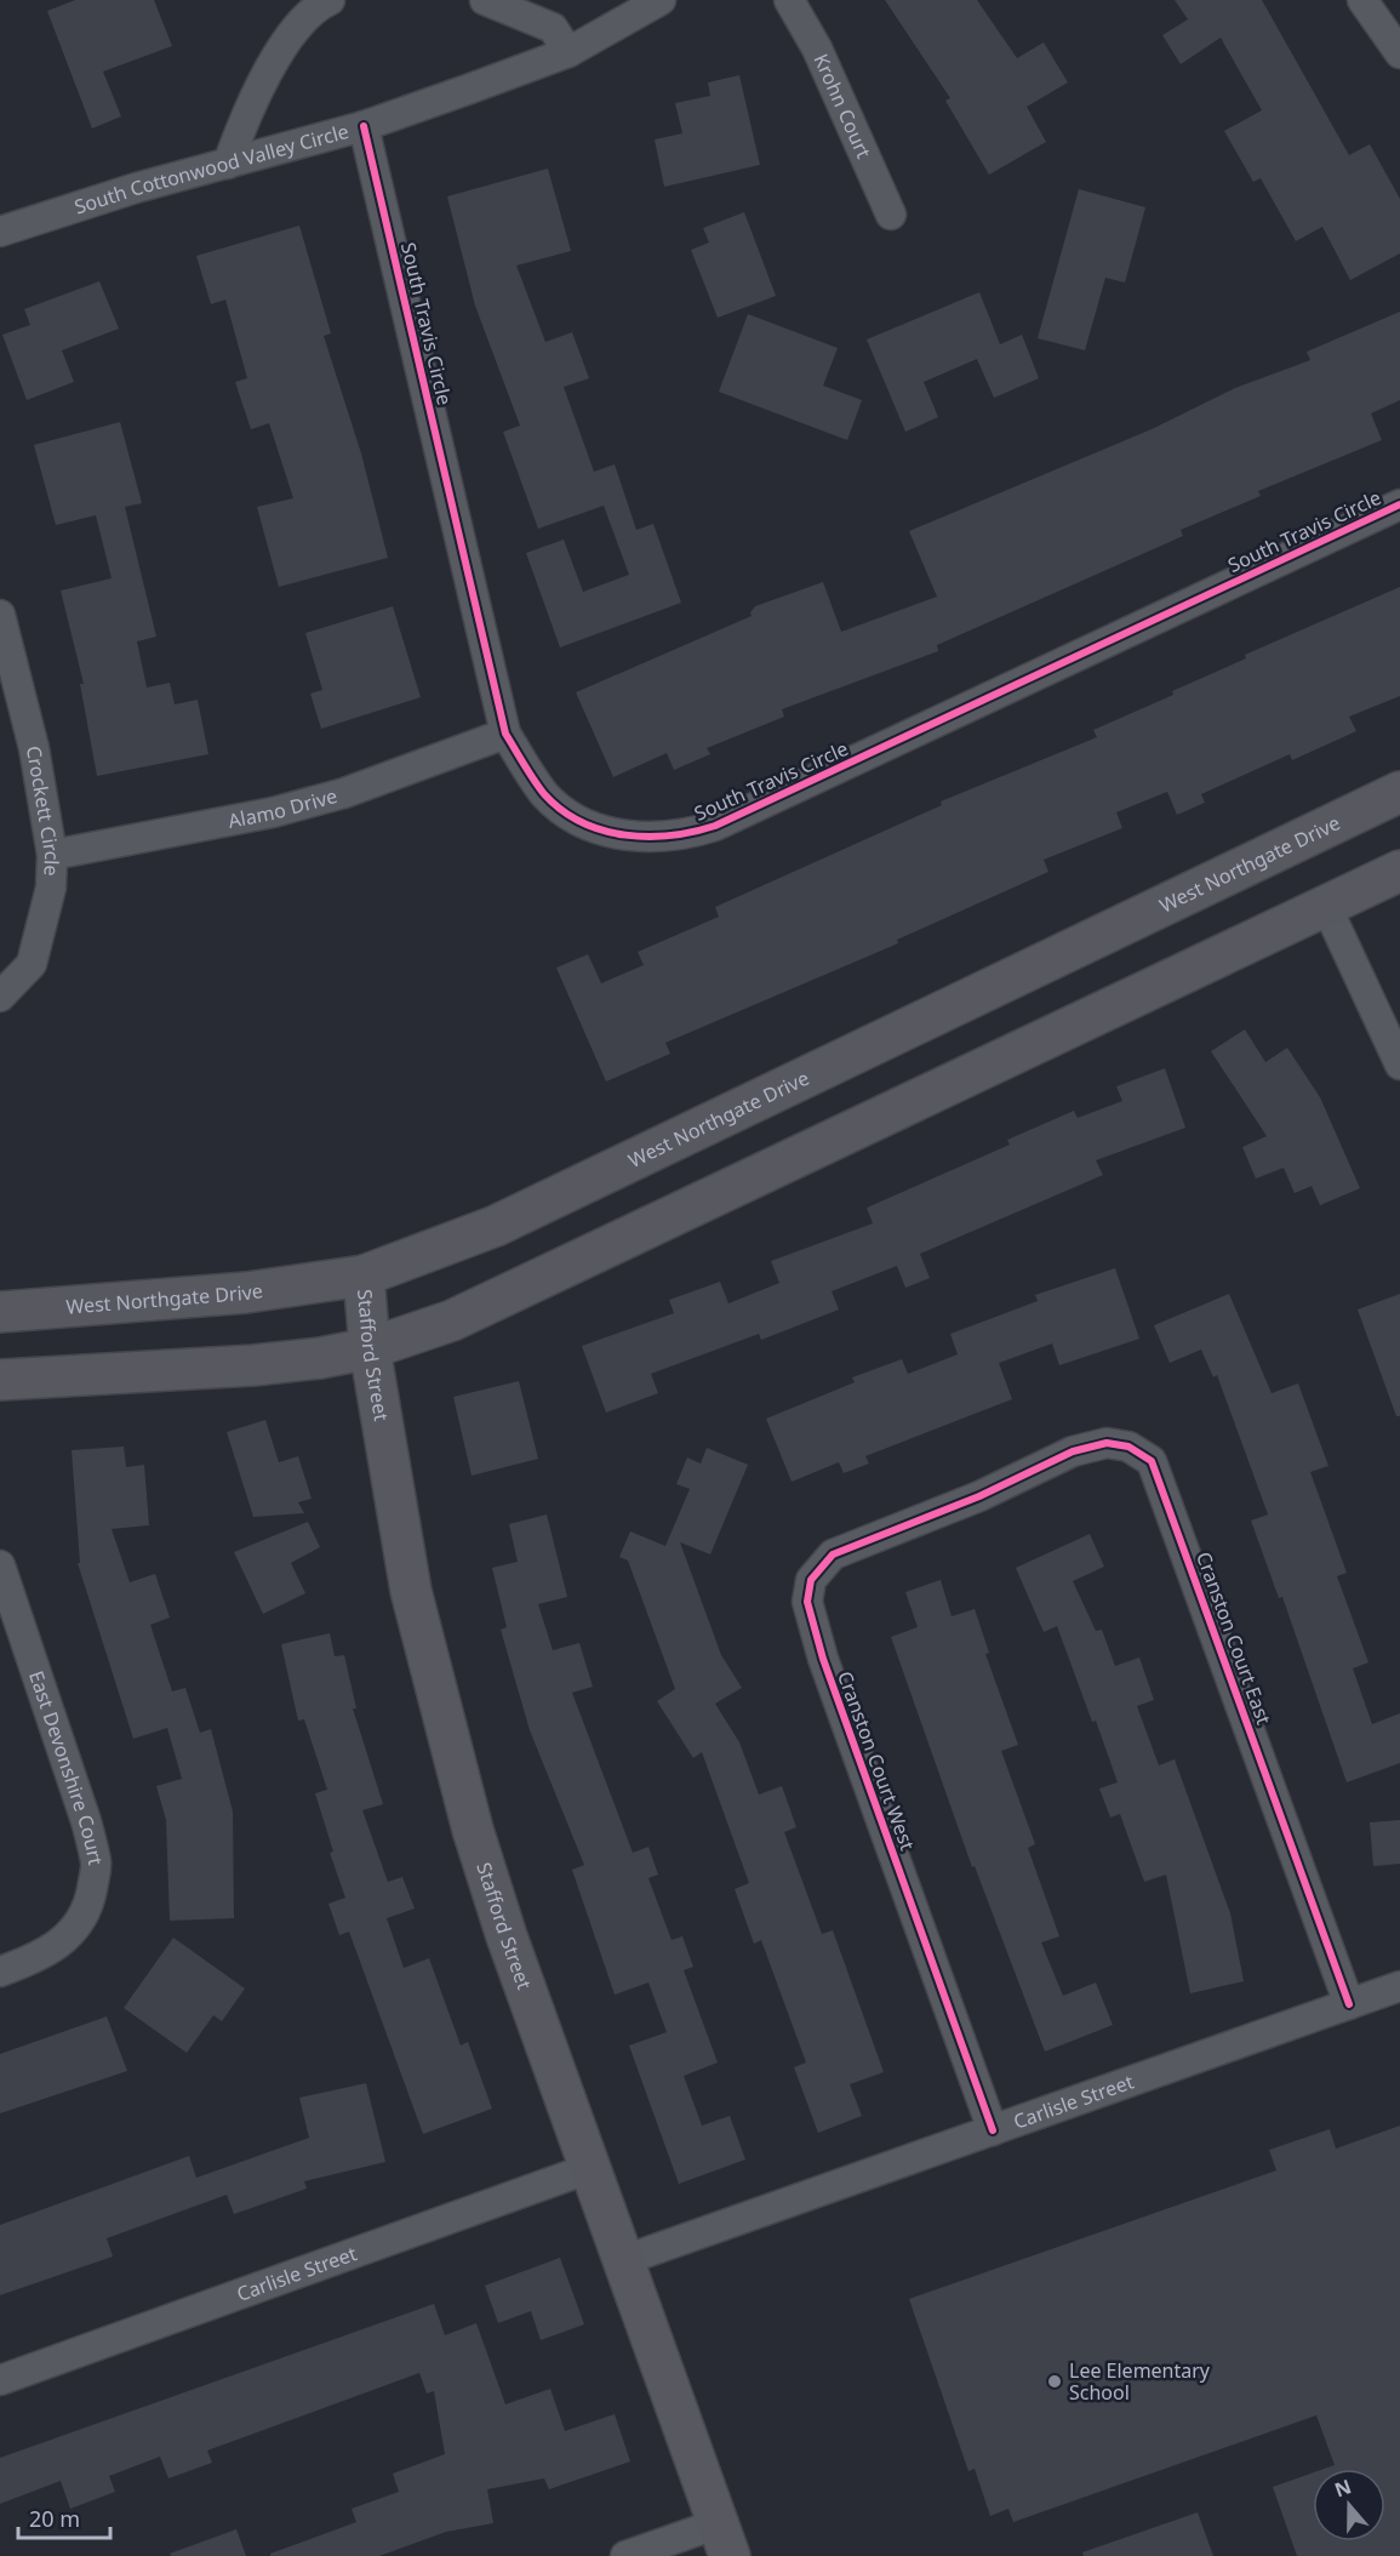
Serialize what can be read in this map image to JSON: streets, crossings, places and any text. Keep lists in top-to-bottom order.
{
  "streets": {
    "main road": ["West Northgate Drive", "Stafford Street"],
    "street": [
      "Krohn Court",
      "South Cottonwood Valley Circle",
      "South Travis Circle",
      "Alamo Drive",
      "Crockett Circle",
      "Cranston Court East",
      "Cranston Court West",
      "East Devonshire Court",
      "Carlisle Street"
    ]
  },
  "crossings": [
    ["South Cottonwood Valley Circle", "South Travis Circle"],
    ["South Travis Circle", "Alamo Drive"],
    ["Alamo Drive", "Crockett Circle"],
    ["West Northgate Drive", "Stafford Street"],
    ["Stafford Street", "Carlisle Street"],
    ["Cranston Court East", "Cranston Court West"],
    ["Cranston Court East", "Carlisle Street"],
    ["Cranston Court West", "Carlisle Street"]
  ],
  "places": ["Lee Elementary School"],
  "scale_bar": "20 m",
  "north": "top"
}
